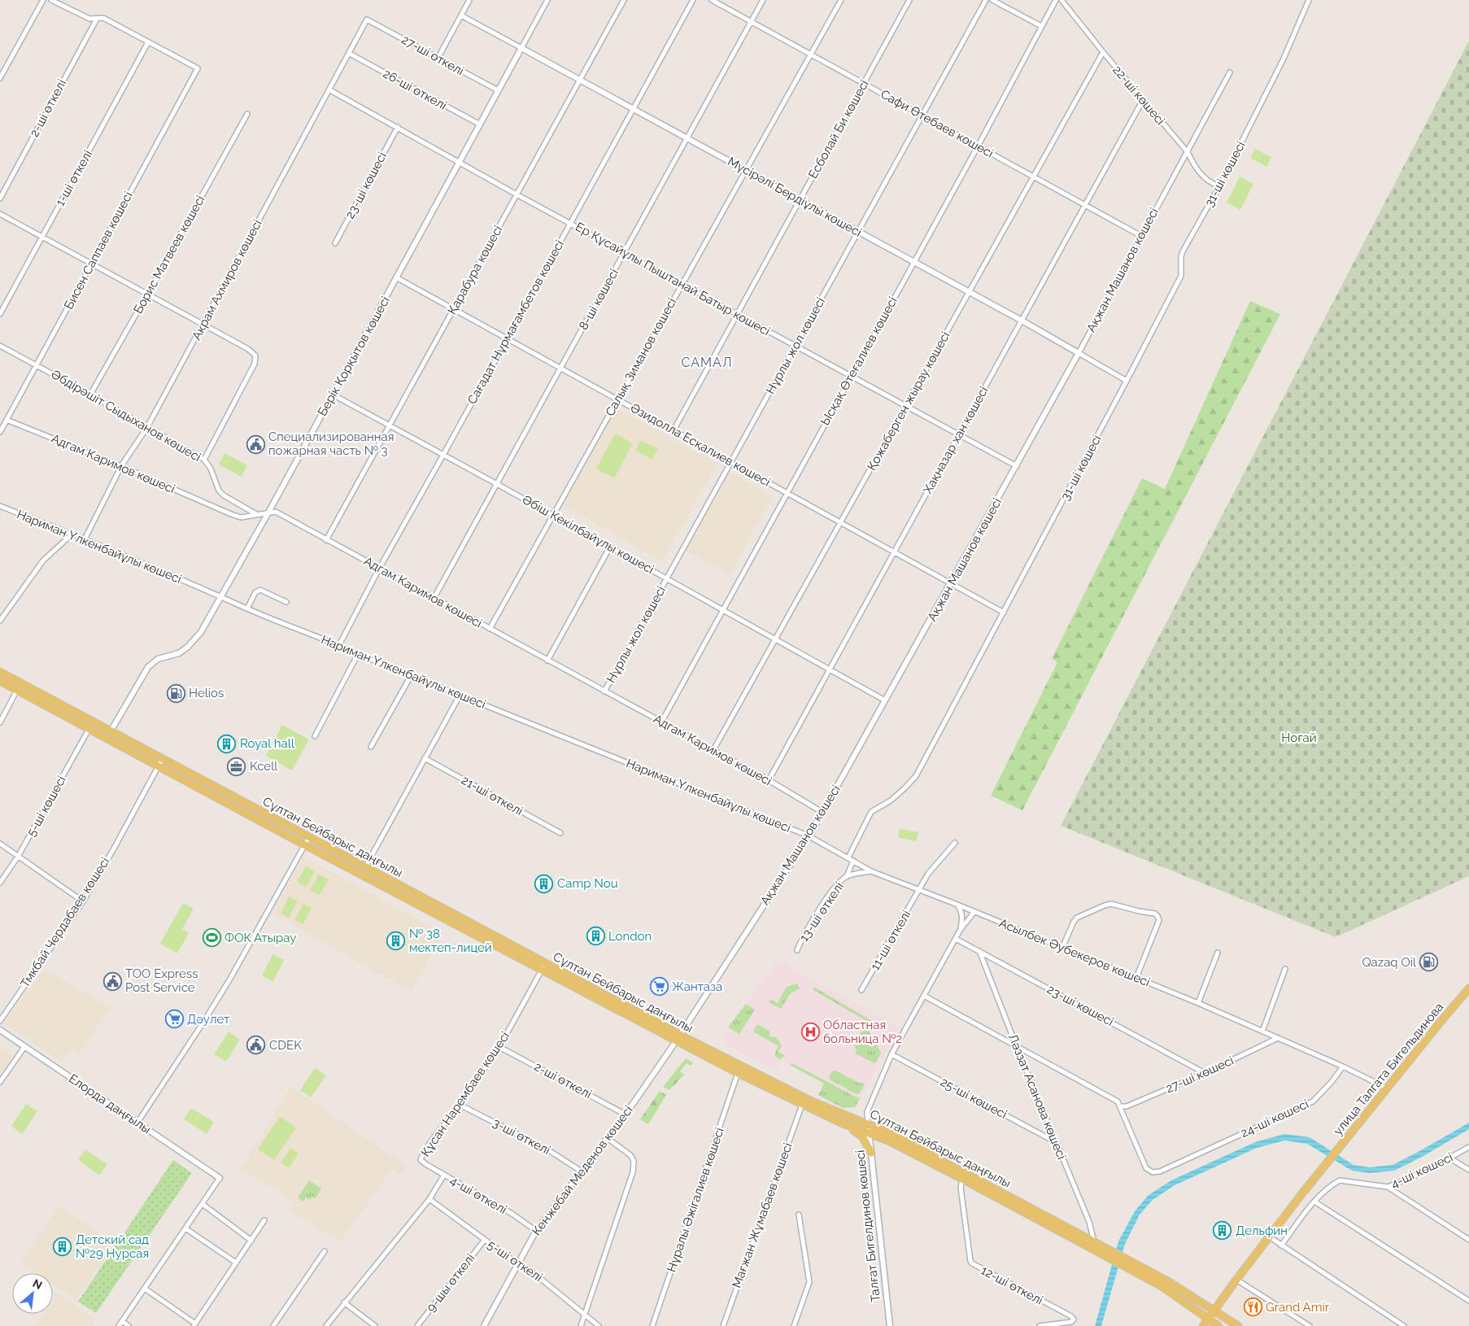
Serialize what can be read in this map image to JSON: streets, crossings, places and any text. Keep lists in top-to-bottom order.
{
  "streets": {
    "main road": ["Сұлтан Бейбарыс даңғылы", "улица Талгата Бигельдинова"],
    "street": [
      "27-ші өткелі",
      "26-ші өткелі",
      "22-ші көшесі",
      "2-ші өткелі",
      "Сафи Өтебаев көшесі",
      "Есболай Би көшесі",
      "31-ші көшесі",
      "1-ші өткелі",
      "23-шi көшесi",
      "Мүсірәлі Бердіұлы көшесі",
      "Бисен Саппаев көшесі",
      "Борис Матвеев көшесі",
      "Қарабура көшесі",
      "Ақжан Машанов көшесі",
      "Ер Құсайұлы Пыштанай Батыр көшесі",
      "Акрам Ахмиров көшесі",
      "8-шi көшесi",
      "Сағадат Нұрмағамбетов көшесі",
      "Нұрлы жол көшесі",
      "Берік Қорқытов көшесі",
      "Салық Зиманов көшесі",
      "Ысқақ Өтеғалиев көшесі",
      "Қожаберген жырау көшесі",
      "Әбдірәшіт Сыдыханов көшесі",
      "Хақназар хан көшесі",
      "Әзидолла Есқалиев көшесі",
      "Адгам Каримов көшесі",
      "Әбіш Кекілбайұлы көшесі",
      "Нариман Үлкенбайұлы көшесі",
      "21-ші өткелі",
      "5-ші көшесі",
      "13-ші өткелі",
      "Тмкбай Чердабаев көшесі",
      "11-ші өткелі",
      "Асылбек Әубекеров көшесі",
      "23-ші көшесі",
      "27-ші көшесі",
      "Құсан Нарембаев көшесі",
      "Ләззат Асанова көшесі",
      "25-ші көшесі",
      "Елорда даңғылы",
      "24-ші көшесі",
      "3-ші өткелі",
      "Кенжебай Меденов көшесі",
      "4-ші көшесі",
      "4-ші өткелі",
      "Нұралы Әжiгалиев көшесi",
      "Мағжан Жұмабаев көшесі",
      "Талғат Бигелдинов көшесі",
      "5-ші өткелі",
      "9-шы өткелі",
      "12-ші өткелі"
    ]
  },
  "crossings": [
    ["27-ші өткелі", "Акрам Ахмиров көшесі"],
    ["27-ші өткелі", "Берік Қорқытов көшесі"],
    ["26-ші өткелі", "Акрам Ахмиров көшесі"],
    ["26-ші өткелі", "Берік Қорқытов көшесі"],
    ["22-ші көшесі", "31-ші көшесі"],
    ["22-ші көшесі", "Ақжан Машанов көшесі"],
    ["22-ші көшесі", "Қожаберген жырау көшесі"],
    ["22-ші көшесі", "Хақназар хан көшесі"],
    ["2-ші өткелі", "Құсан Нарембаев көшесі"],
    ["2-ші өткелі", "Кенжебай Меденов көшесі"],
    ["Сафи Өтебаев көшесі", "Есболай Би көшесі"],
    ["Сафи Өтебаев көшесі", "Ақжан Машанов көшесі"],
    ["Сафи Өтебаев көшесі", "8-шi көшесi"],
    ["Сафи Өтебаев көшесі", "Нұрлы жол көшесі"],
    ["Сафи Өтебаев көшесі", "Салық Зиманов көшесі"],
    ["Сафи Өтебаев көшесі", "Ысқақ Өтеғалиев көшесі"],
    ["Сафи Өтебаев көшесі", "Қожаберген жырау көшесі"],
    ["Сафи Өтебаев көшесі", "Хақназар хан көшесі"],
    ["Есболай Би көшесі", "Мүсірәлі Бердіұлы көшесі"],
    ["Есболай Би көшесі", "Ер Құсайұлы Пыштанай Батыр көшесі"],
    ["Есболай Би көшесі", "Әзидолла Есқалиев көшесі"],
    ["31-ші көшесі", "Мүсірәлі Бердіұлы көшесі"],
    ["31-ші көшесі", "Әзидолла Есқалиев көшесі"],
    ["31-ші көшесі", "Асылбек Әубекеров көшесі"],
    ["1-ші өткелі", "Бисен Саппаев көшесі"],
    ["23-шi көшесi", "Ер Құсайұлы Пыштанай Батыр көшесі"],
    ["Мүсірәлі Бердіұлы көшесі", "Қарабура көшесі"],
    ["Мүсірәлі Бердіұлы көшесі", "Ақжан Машанов көшесі"],
    ["Мүсірәлі Бердіұлы көшесі", "8-шi көшесi"],
    ["Мүсірәлі Бердіұлы көшесі", "Сағадат Нұрмағамбетов көшесі"],
    ["Мүсірәлі Бердіұлы көшесі", "Нұрлы жол көшесі"],
    ["Мүсірәлі Бердіұлы көшесі", "Берік Қорқытов көшесі"],
    ["Мүсірәлі Бердіұлы көшесі", "Салық Зиманов көшесі"],
    ["Мүсірәлі Бердіұлы көшесі", "Ысқақ Өтеғалиев көшесі"],
    ["Мүсірәлі Бердіұлы көшесі", "Қожаберген жырау көшесі"],
    ["Мүсірәлі Бердіұлы көшесі", "Хақназар хан көшесі"],
    ["Бисен Саппаев көшесі", "Әбдірәшіт Сыдыханов көшесі"],
    ["Бисен Саппаев көшесі", "Адгам Каримов көшесі"],
    ["Борис Матвеев көшесі", "Әбдірәшіт Сыдыханов көшесі"],
    ["Қарабура көшесі", "Ер Құсайұлы Пыштанай Батыр көшесі"],
    ["Қарабура көшесі", "Әзидолла Есқалиев көшесі"],
    ["Қарабура көшесі", "Адгам Каримов көшесі"],
    ["Қарабура көшесі", "Әбіш Кекілбайұлы көшесі"],
    ["Ақжан Машанов көшесі", "Ер Құсайұлы Пыштанай Батыр көшесі"],
    ["Ақжан Машанов көшесі", "Әзидолла Есқалиев көшесі"],
    ["Ақжан Машанов көшесі", "Адгам Каримов көшесі"],
    ["Ақжан Машанов көшесі", "Әбіш Кекілбайұлы көшесі"],
    ["Ақжан Машанов көшесі", "Нариман Үлкенбайұлы көшесі"],
    ["Ақжан Машанов көшесі", "Сұлтан Бейбарыс даңғылы"],
    ["Ақжан Машанов көшесі", "Асылбек Әубекеров көшесі"],
    ["Ақжан Машанов көшесі", "Кенжебай Меденов көшесі"],
    ["Ер Құсайұлы Пыштанай Батыр көшесі", "Акрам Ахмиров көшесі"],
    ["Ер Құсайұлы Пыштанай Батыр көшесі", "8-шi көшесi"],
    ["Ер Құсайұлы Пыштанай Батыр көшесі", "Сағадат Нұрмағамбетов көшесі"],
    ["Ер Құсайұлы Пыштанай Батыр көшесі", "Нұрлы жол көшесі"],
    ["Ер Құсайұлы Пыштанай Батыр көшесі", "Берік Қорқытов көшесі"],
    ["Ер Құсайұлы Пыштанай Батыр көшесі", "Салық Зиманов көшесі"],
    ["Ер Құсайұлы Пыштанай Батыр көшесі", "Ысқақ Өтеғалиев көшесі"],
    ["Ер Құсайұлы Пыштанай Батыр көшесі", "Қожаберген жырау көшесі"],
    ["Ер Құсайұлы Пыштанай Батыр көшесі", "Хақназар хан көшесі"],
    ["Акрам Ахмиров көшесі", "Әбдірәшіт Сыдыханов көшесі"],
    ["Акрам Ахмиров көшесі", "Адгам Каримов көшесі"],
    ["Акрам Ахмиров көшесі", "Нариман Үлкенбайұлы көшесі"],
    ["8-шi көшесi", "Әзидолла Есқалиев көшесі"],
    ["8-шi көшесi", "Адгам Каримов көшесі"],
    ["8-шi көшесi", "Әбіш Кекілбайұлы көшесі"],
    ["Сағадат Нұрмағамбетов көшесі", "Әзидолла Есқалиев көшесі"],
    ["Сағадат Нұрмағамбетов көшесі", "Адгам Каримов көшесі"],
    ["Сағадат Нұрмағамбетов көшесі", "Әбіш Кекілбайұлы көшесі"],
    ["Сағадат Нұрмағамбетов көшесі", "Нариман Үлкенбайұлы көшесі"],
    ["Нұрлы жол көшесі", "Әзидолла Есқалиев көшесі"],
    ["Нұрлы жол көшесі", "Адгам Каримов көшесі"],
    ["Нұрлы жол көшесі", "Әбіш Кекілбайұлы көшесі"],
    ["Берік Қорқытов көшесі", "Әзидолла Есқалиев көшесі"],
    ["Берік Қорқытов көшесі", "Адгам Каримов көшесі"],
    ["Берік Қорқытов көшесі", "Әбіш Кекілбайұлы көшесі"],
    ["Берік Қорқытов көшесі", "Нариман Үлкенбайұлы көшесі"],
    ["Берік Қорқытов көшесі", "Сұлтан Бейбарыс даңғылы"],
    ["Салық Зиманов көшесі", "Әзидолла Есқалиев көшесі"],
    ["Салық Зиманов көшесі", "Адгам Каримов көшесі"],
    ["Салық Зиманов көшесі", "Әбіш Кекілбайұлы көшесі"],
    ["Ысқақ Өтеғалиев көшесі", "Әзидолла Есқалиев көшесі"],
    ["Ысқақ Өтеғалиев көшесі", "Адгам Каримов көшесі"],
    ["Ысқақ Өтеғалиев көшесі", "Әбіш Кекілбайұлы көшесі"],
    ["Қожаберген жырау көшесі", "Әзидолла Есқалиев көшесі"],
    ["Қожаберген жырау көшесі", "Адгам Каримов көшесі"],
    ["Қожаберген жырау көшесі", "Әбіш Кекілбайұлы көшесі"],
    ["Әбдірәшіт Сыдыханов көшесі", "Адгам Каримов көшесі"],
    ["Хақназар хан көшесі", "Әзидолла Есқалиев көшесі"],
    ["Хақназар хан көшесі", "Адгам Каримов көшесі"],
    ["Хақназар хан көшесі", "Әбіш Кекілбайұлы көшесі"],
    ["Нариман Үлкенбайұлы көшесі", "Асылбек Әубекеров көшесі"],
    ["5-ші көшесі", "Сұлтан Бейбарыс даңғылы"],
    ["Сұлтан Бейбарыс даңғылы", "Тмкбай Чердабаев көшесі"],
    ["Сұлтан Бейбарыс даңғылы", "Құсан Нарембаев көшесі"],
    ["Сұлтан Бейбарыс даңғылы", "Ләззат Асанова көшесі"],
    ["Сұлтан Бейбарыс даңғылы", "Кенжебай Меденов көшесі"],
    ["Сұлтан Бейбарыс даңғылы", "Нұралы Әжiгалиев көшесi"],
    ["Сұлтан Бейбарыс даңғылы", "Мағжан Жұмабаев көшесі"],
    ["Сұлтан Бейбарыс даңғылы", "Талғат Бигелдинов көшесі"],
    ["Сұлтан Бейбарыс даңғылы", "12-ші өткелі"],
    ["13-ші өткелі", "Асылбек Әубекеров көшесі"],
    ["11-ші өткелі", "Асылбек Әубекеров көшесі"],
    ["Асылбек Әубекеров көшесі", "27-ші көшесі"],
    ["Асылбек Әубекеров көшесі", "24-ші көшесі"],
    ["23-ші көшесі", "27-ші көшесі"],
    ["23-ші көшесі", "Ләззат Асанова көшесі"],
    ["27-ші көшесі", "24-ші көшесі"],
    ["Құсан Нарембаев көшесі", "3-ші өткелі"],
    ["Құсан Нарембаев көшесі", "4-ші өткелі"],
    ["Ләззат Асанова көшесі", "25-ші көшесі"],
    ["3-ші өткелі", "Кенжебай Меденов көшесі"],
    ["Кенжебай Меденов көшесі", "4-ші өткелі"],
    ["Кенжебай Меденов көшесі", "5-ші өткелі"],
    ["5-ші өткелі", "9-шы өткелі"]
  ],
  "districts": ["САМАЛ"],
  "parks": ["Ноғай"],
  "places": {
    "public building": ["Специализированная пожарная часть № 3", "ТОО Express Post Service", "CDEK"],
    "fuel station": ["Helios", "Qazaq Oil"],
    "building": [
      "Royal hall",
      "Camp Nou",
      "London",
      "№ 38 мектеп-лицей",
      "Дельфин",
      "Детский сад №29 Нурсая"
    ],
    "office": ["Kcell"],
    "sports": ["ФОК Атырау"],
    "supermarket": ["Жантаза", "Дәулет"],
    "hospital": ["Областная больница №2"],
    "restaurant": ["Grand Amir"]
  },
  "north": "top right"
}
